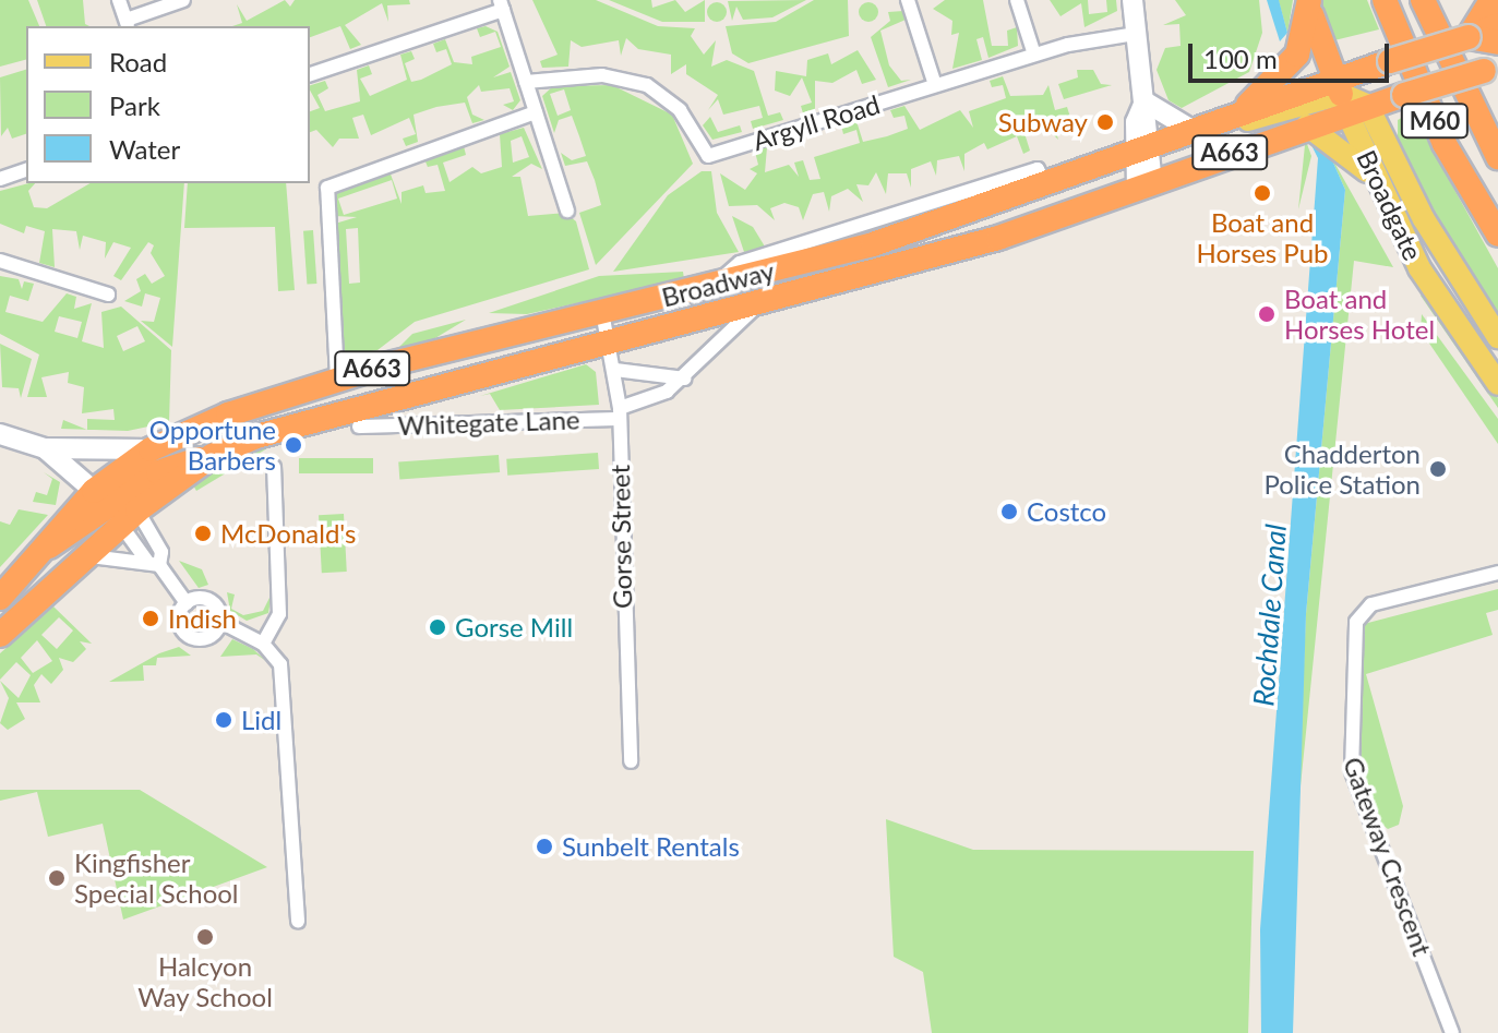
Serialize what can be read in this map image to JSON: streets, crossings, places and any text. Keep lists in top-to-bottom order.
{
  "streets": {
    "highway": ["M60", "A663", "Broadway"],
    "main road": ["Broadgate"],
    "street": [
      "Argyll Road",
      "Whitegate Lane",
      "Gorse Street",
      "Gateway Crescent"
    ]
  },
  "crossings": [
    ["Broadgate", "Broadway"],
    ["Broadway", "Whitegate Lane"],
    ["Broadway", "Gorse Street"],
    ["Whitegate Lane", "Gorse Street"]
  ],
  "water": ["Rochdale Canal"],
  "places": [
    "Subway",
    "Boat and Horses Pub",
    "Boat and Horses Hotel",
    "Opportune Barbers",
    "Chadderton Police Station",
    "Costco",
    "McDonald's",
    "Indish",
    "Gorse Mill",
    "Lidl",
    "Sunbelt Rentals",
    "Kingfisher Special School",
    "Halcyon Way School"
  ],
  "legend": ["Road", "Park", "Water"],
  "scale_bar": "100 m"
}
